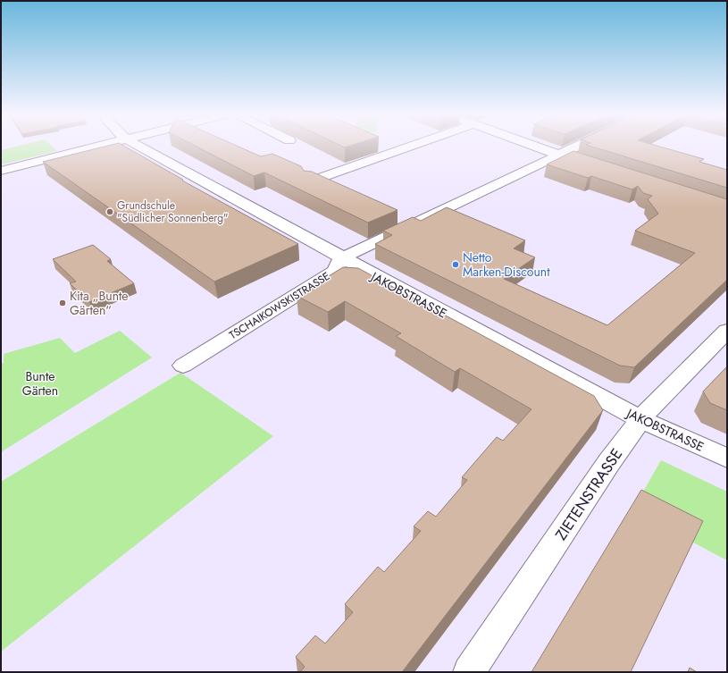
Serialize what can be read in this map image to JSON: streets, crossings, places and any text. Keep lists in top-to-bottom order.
{
  "streets": {
    "street": ["JAKOBSTRASSE", "TSCHAIKOWSKISTRASSE", "ZIETENSTRASSE"]
  },
  "crossings": [
    ["JAKOBSTRASSE", "TSCHAIKOWSKISTRASSE"],
    ["JAKOBSTRASSE", "ZIETENSTRASSE"]
  ],
  "parks": ["Bunte Gärten"],
  "places": ["Grundschule \"Südlicher Sonnenberg\"", "Netto Marken-Discount", "Kita „Bunte Gärten“"]
}
